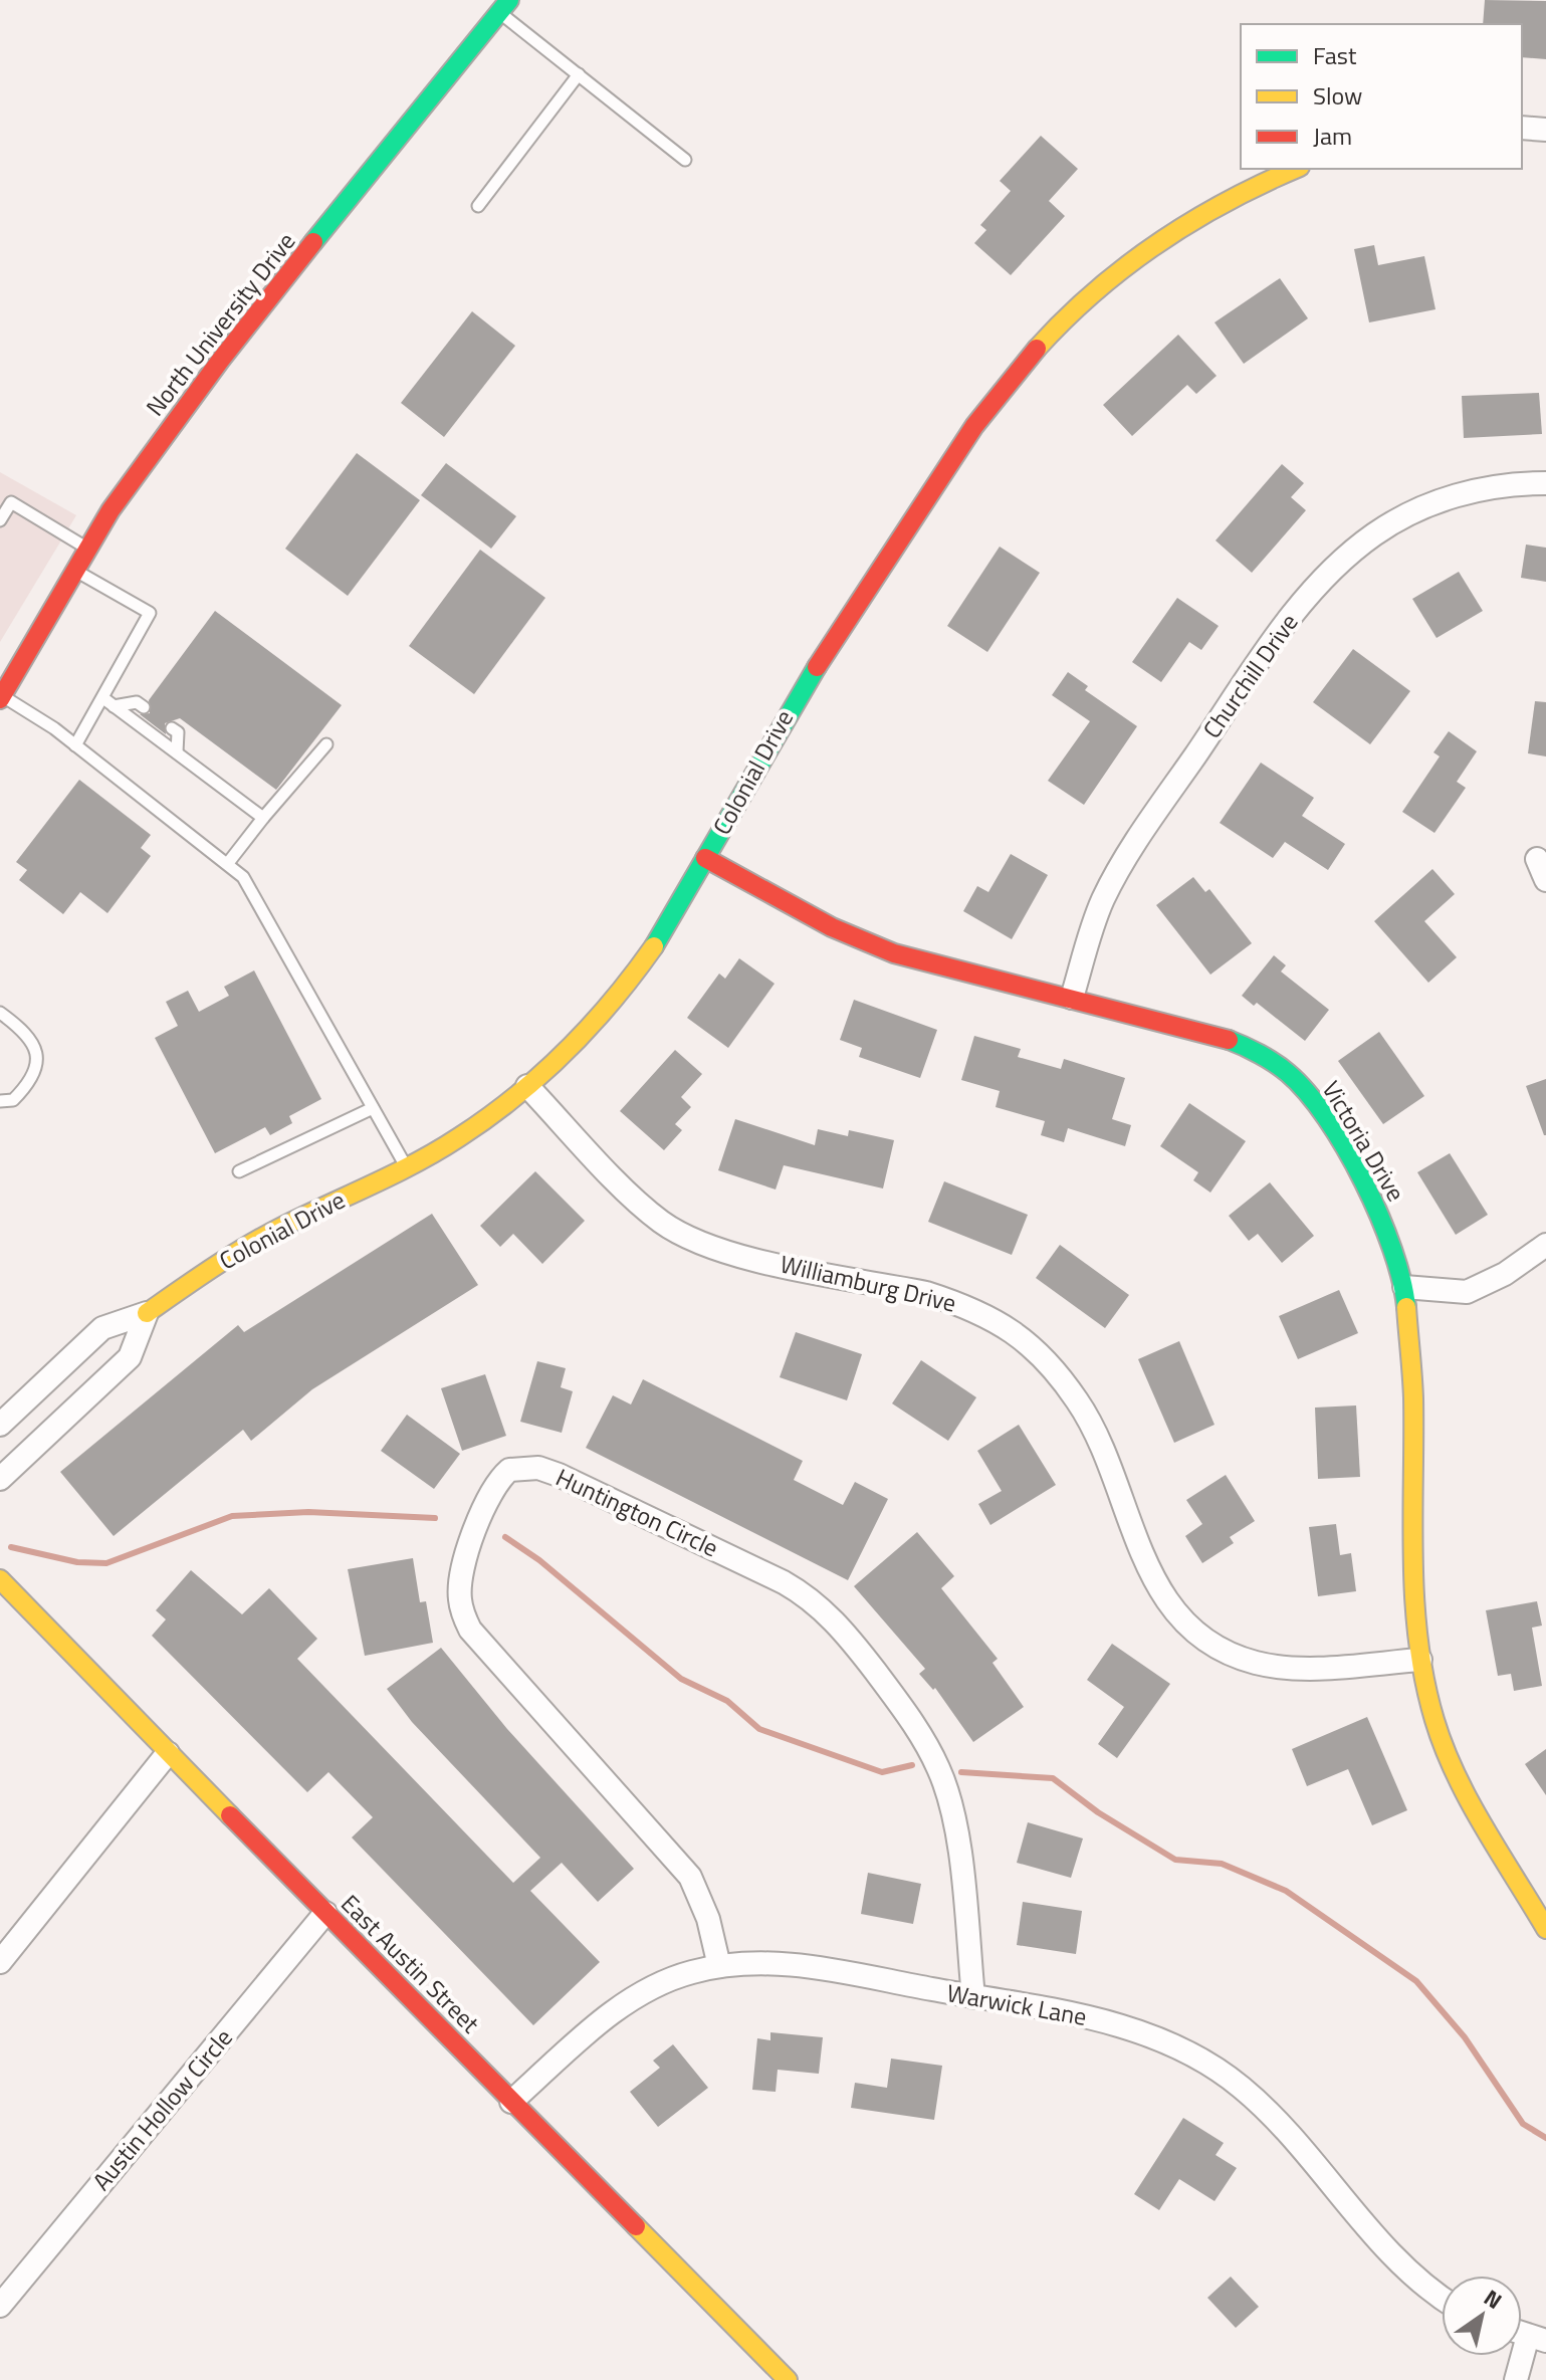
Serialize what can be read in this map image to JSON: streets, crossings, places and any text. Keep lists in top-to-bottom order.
{
  "streets": {
    "street": [
      "North University Drive",
      "Churchill Drive",
      "Colonial Drive",
      "Victoria Drive",
      "Williamburg Drive",
      "Huntington Circle",
      "East Austin Street",
      "Warwick Lane",
      "Austin Hollow Circle"
    ]
  },
  "crossings": [
    ["Churchill Drive", "Victoria Drive"],
    ["Colonial Drive", "Victoria Drive"],
    ["Colonial Drive", "Williamburg Drive"],
    ["Victoria Drive", "Williamburg Drive"],
    ["Huntington Circle", "Warwick Lane"],
    ["East Austin Street", "Warwick Lane"],
    ["East Austin Street", "Austin Hollow Circle"]
  ],
  "legend": ["Fast", "Slow", "Jam"],
  "north": "top right"
}
